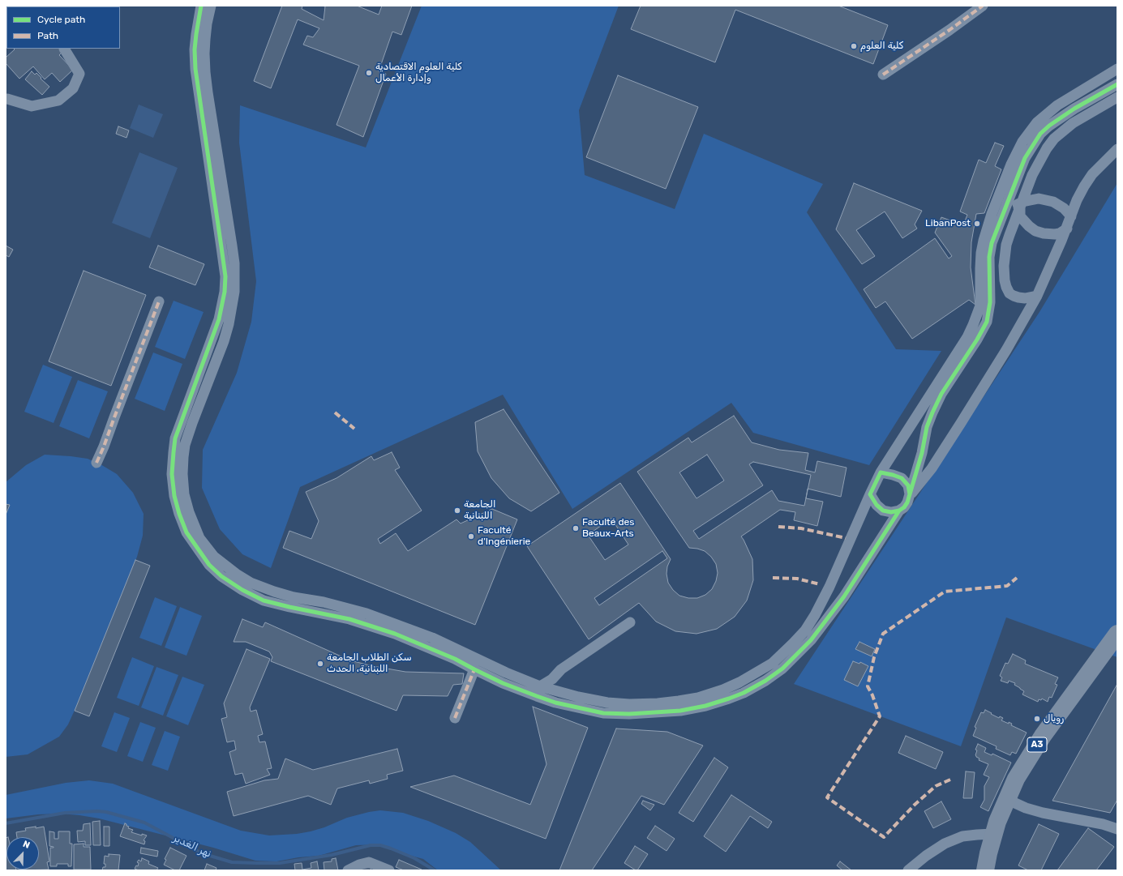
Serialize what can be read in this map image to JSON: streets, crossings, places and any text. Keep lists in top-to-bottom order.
{
  "streets": {
    "highway": ["A3"]
  },
  "water": ["نهر الغدير"],
  "places": [
    "كلية العلوم",
    "كلية العلوم الاقتصادية وإدارة الأعمال",
    "LibanPost",
    "الجامعة اللبنانية",
    "Faculté des Beaux-Arts",
    "Faculté d'Ingénierie",
    "سكن الطلاب الجامعة اللبنانية، الحدث",
    "رويال"
  ],
  "legend": ["Cycle path", "Path"],
  "north": "top right"
}
